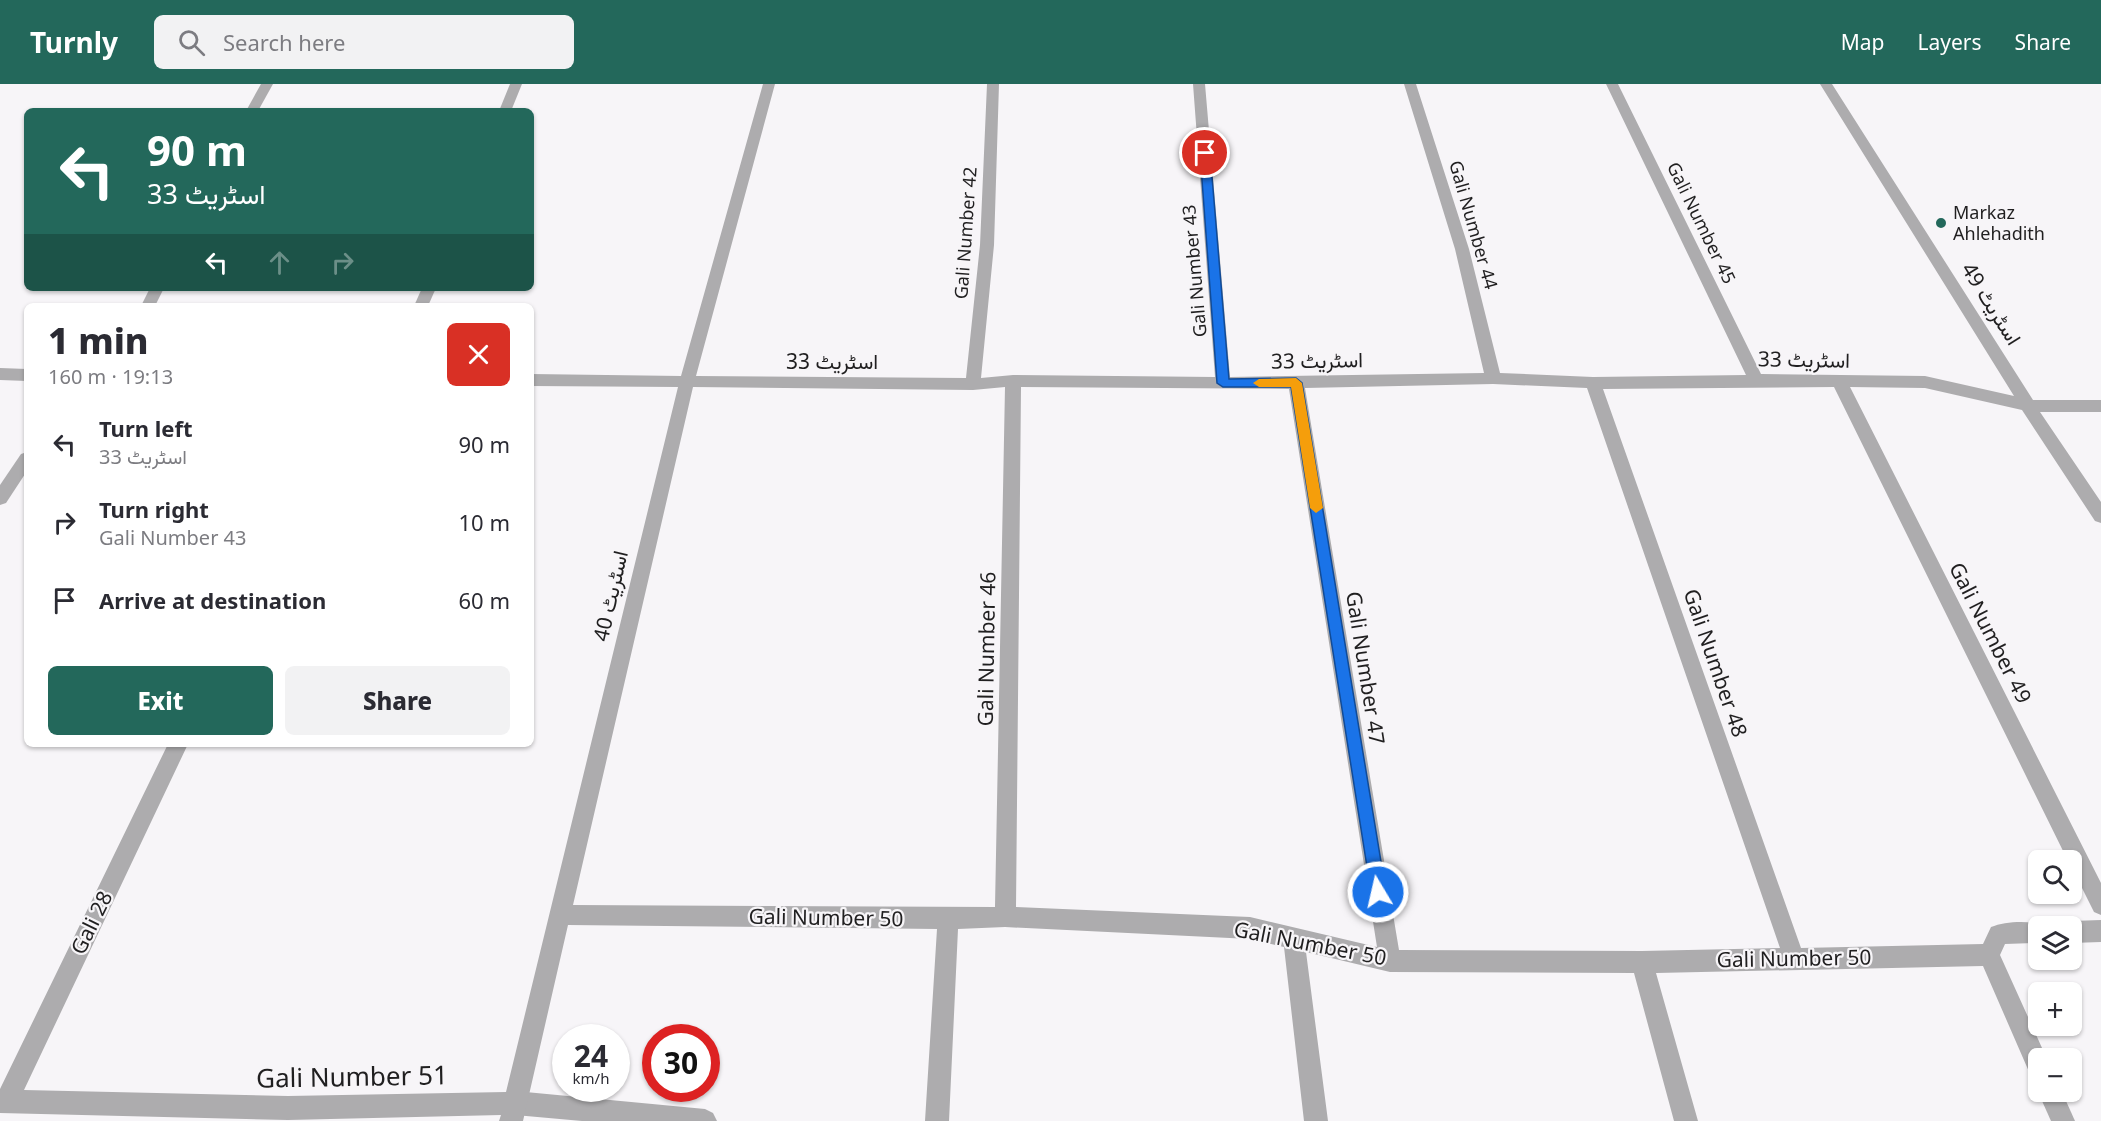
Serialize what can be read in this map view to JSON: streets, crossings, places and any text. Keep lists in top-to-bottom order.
{
  "streets": {
    "street": [
      "Gali Number 45",
      "Gali Number 44",
      "Gali Number 42",
      "Gali Number 43",
      "اسٹریٹ 49",
      "اسٹریٹ 33",
      "اسٹریٹ 40",
      "Gali Number 49",
      "Gali Number 46",
      "Gali Number 48",
      "Gali Number 47",
      "Gali Number 50",
      "Gali 28",
      "Gali Number 51"
    ]
  },
  "crossings": [
    ["Gali Number 45", "اسٹریٹ 33"],
    ["Gali Number 44", "اسٹریٹ 33"],
    ["Gali Number 42", "اسٹریٹ 33"],
    ["Gali Number 43", "اسٹریٹ 33"],
    ["اسٹریٹ 49", "اسٹریٹ 33"],
    ["اسٹریٹ 33", "اسٹریٹ 40"],
    ["اسٹریٹ 33", "Gali Number 49"],
    ["اسٹریٹ 33", "Gali Number 46"],
    ["اسٹریٹ 33", "Gali Number 48"],
    ["اسٹریٹ 33", "Gali Number 47"],
    ["اسٹریٹ 40", "Gali Number 50"],
    ["اسٹریٹ 40", "Gali Number 51"],
    ["Gali Number 46", "Gali Number 50"],
    ["Gali Number 48", "Gali Number 50"],
    ["Gali Number 47", "Gali Number 50"],
    ["Gali 28", "Gali Number 51"]
  ],
  "places": ["Markaz Ahlehadith"],
  "page": {
    "header": "Turnly",
    "search": "Search here",
    "nav": ["Map", "Layers", "Share"],
    "turn": ["90 m", "اسٹریٹ 33"],
    "heading": ["1 min", "160 m · 19:13"],
    "list": [
      {
        "name": "Turn left",
        "note": "اسٹریٹ 33",
        "value": "90 m"
      },
      {
        "name": "Turn right",
        "note": "Gali Number 43",
        "value": "10 m"
      },
      {
        "name": "Arrive at destination",
        "value": "60 m"
      }
    ],
    "buttons": ["Exit", "Share"],
    "map_buttons": ["+", "−"],
    "speed": "24 km/h",
    "limit": "30"
  }
}
